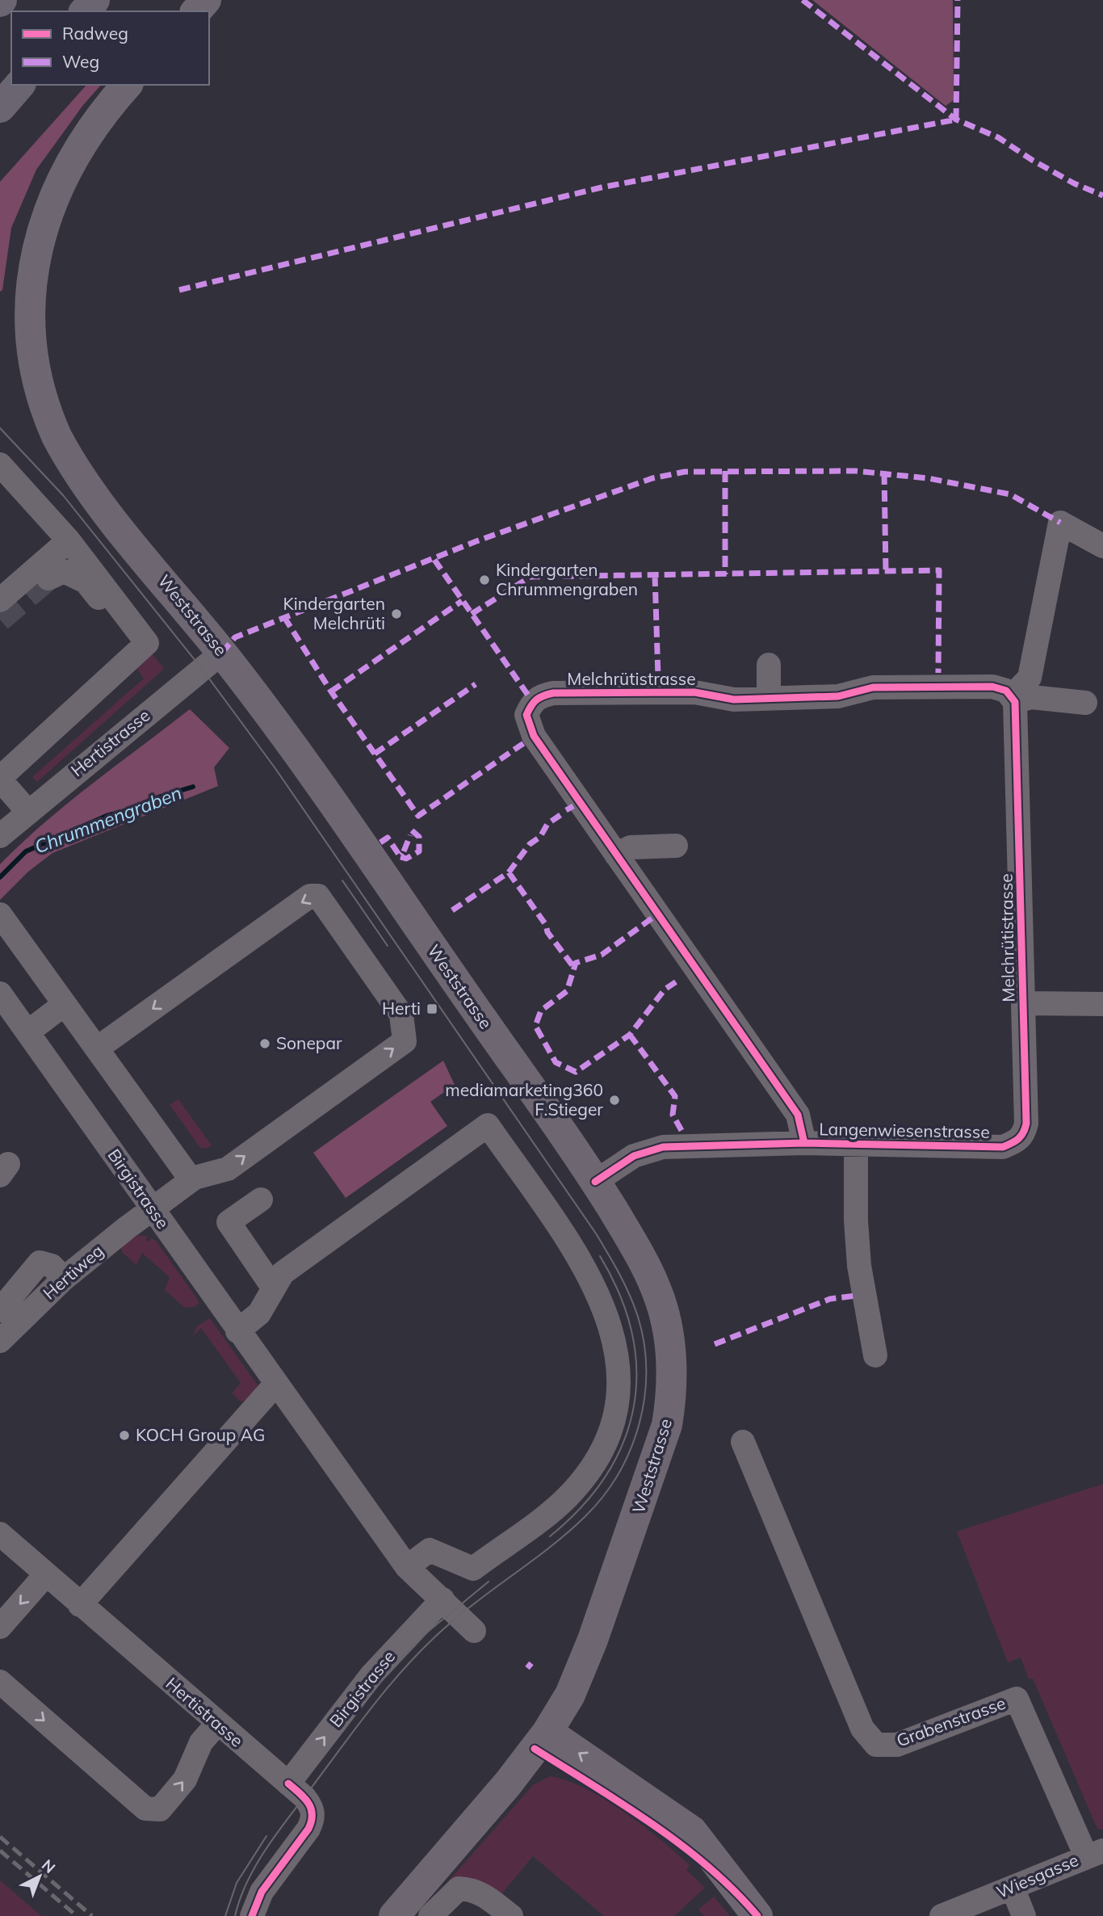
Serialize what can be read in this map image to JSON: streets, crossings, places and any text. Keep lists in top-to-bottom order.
{
  "streets": {
    "main road": ["Weststrasse"],
    "street": [
      "Melchrütistrasse",
      "Hertistrasse",
      "Langenwiesenstrasse",
      "Birgistrasse",
      "Hertiweg",
      "Grabenstrasse",
      "Wiesgasse"
    ]
  },
  "crossings": [
    ["Weststrasse", "Hertistrasse"],
    ["Weststrasse", "Langenwiesenstrasse"],
    ["Melchrütistrasse", "Langenwiesenstrasse"],
    ["Hertistrasse", "Birgistrasse"],
    ["Birgistrasse", "Hertiweg"],
    ["Grabenstrasse", "Wiesgasse"]
  ],
  "water": ["Chrummengraben"],
  "places": {
    "other": [
      "Kindergarten Chrummengraben",
      "Kindergarten Melchrüti",
      "Sonepar",
      "mediamarketing360 F.Stieger",
      "KOCH Group AG"
    ],
    "transit": ["Herti"]
  },
  "legend": ["Radweg", "Weg"],
  "north": "top right"
}
